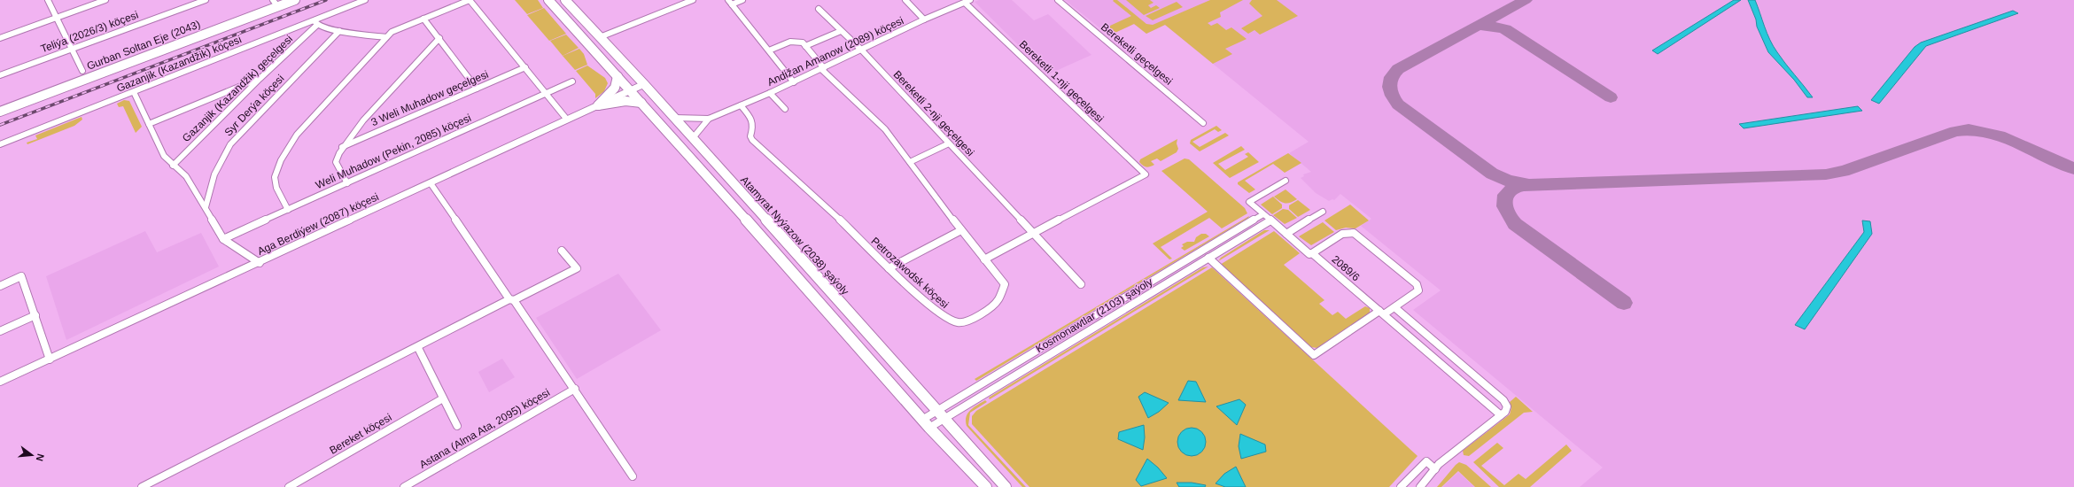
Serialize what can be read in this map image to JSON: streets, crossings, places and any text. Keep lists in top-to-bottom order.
{
  "streets": {
    "main road": ["Gurban Soltan Eje (2043)", "Atamyrat Nyýazow (2038) şaýoly"],
    "street": [
      "Teliýa (2026/3) köçesi",
      "Andižan Amanow (2089) köçesi",
      "Bereketli geçelgesi",
      "Gazanjik (Kazandžik) köçesi",
      "Bereketli 1-nji geçelgesi",
      "Gazanjik (Kazandžik) geçelgesi",
      "3 Weli Muhadow geçelgesi",
      "Syr Derýa köçesi",
      "Bereketli 2-nji geçelgesi",
      "Weli Muhadow (Pekin, 2085) köçesi",
      "Aga Berdiýew (2087) köçesi",
      "2089/6",
      "Petrozawodsk köçesi",
      "Kosmonawtlar (2103) şaýoly",
      "Astana (Alma Ata, 2095) köçesi",
      "Bereket köçesi"
    ]
  },
  "crossings": [
    ["Andižan Amanow (2089) köçesi", "Bereketli 1-nji geçelgesi"],
    ["Andižan Amanow (2089) köçesi", "Bereketli 2-nji geçelgesi"],
    ["Andižan Amanow (2089) köçesi", "Atamyrat Nyýazow (2038) şaýoly"],
    ["Andižan Amanow (2089) köçesi", "Petrozawodsk köçesi"],
    ["Gazanjik (Kazandžik) köçesi", "Gazanjik (Kazandžik) geçelgesi"],
    ["Bereketli 1-nji geçelgesi", "Bereketli 2-nji geçelgesi"],
    ["Aga Berdiýew (2087) köçesi", "Atamyrat Nyýazow (2038) şaýoly"],
    ["Atamyrat Nyýazow (2038) şaýoly", "Kosmonawtlar (2103) şaýoly"]
  ],
  "north": "right"
}
